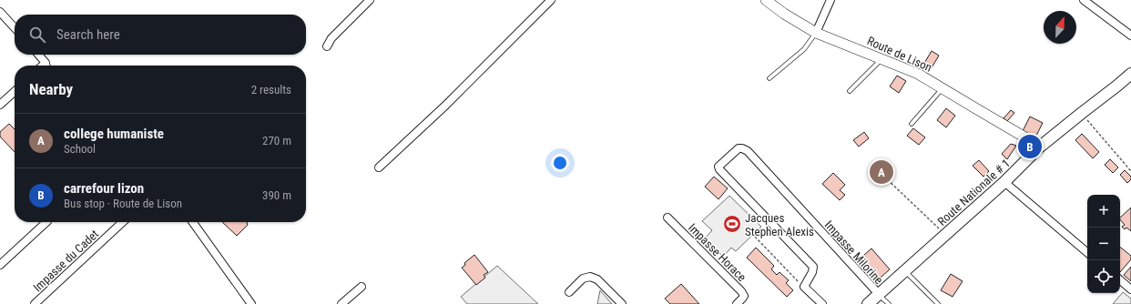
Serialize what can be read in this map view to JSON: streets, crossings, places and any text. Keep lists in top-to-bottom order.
{
  "streets": {
    "main road": ["Route Nationale # 1"],
    "street": [
      "Route de Lison",
      "Impasse Horace",
      "Impasse Milorine",
      "Impasse du Cadet"
    ]
  },
  "crossings": [
    ["Route de Lison", "Route Nationale # 1"],
    ["Route Nationale # 1", "Impasse Milorine"]
  ],
  "places": {
    "sports": ["Jacques Stephen Alexis"]
  },
  "north": "top",
  "page": {
    "search": "Search here",
    "heading": ["Nearby", "2 results"],
    "list": [
      {
        "mark": "A",
        "name": "college humaniste",
        "note": "School",
        "value": "270 m"
      },
      {
        "mark": "B",
        "name": "carrefour lizon",
        "note": "Bus stop · Route de Lison",
        "value": "390 m"
      }
    ],
    "pins": ["B", "A"],
    "map_buttons": ["+", "−"]
  }
}
